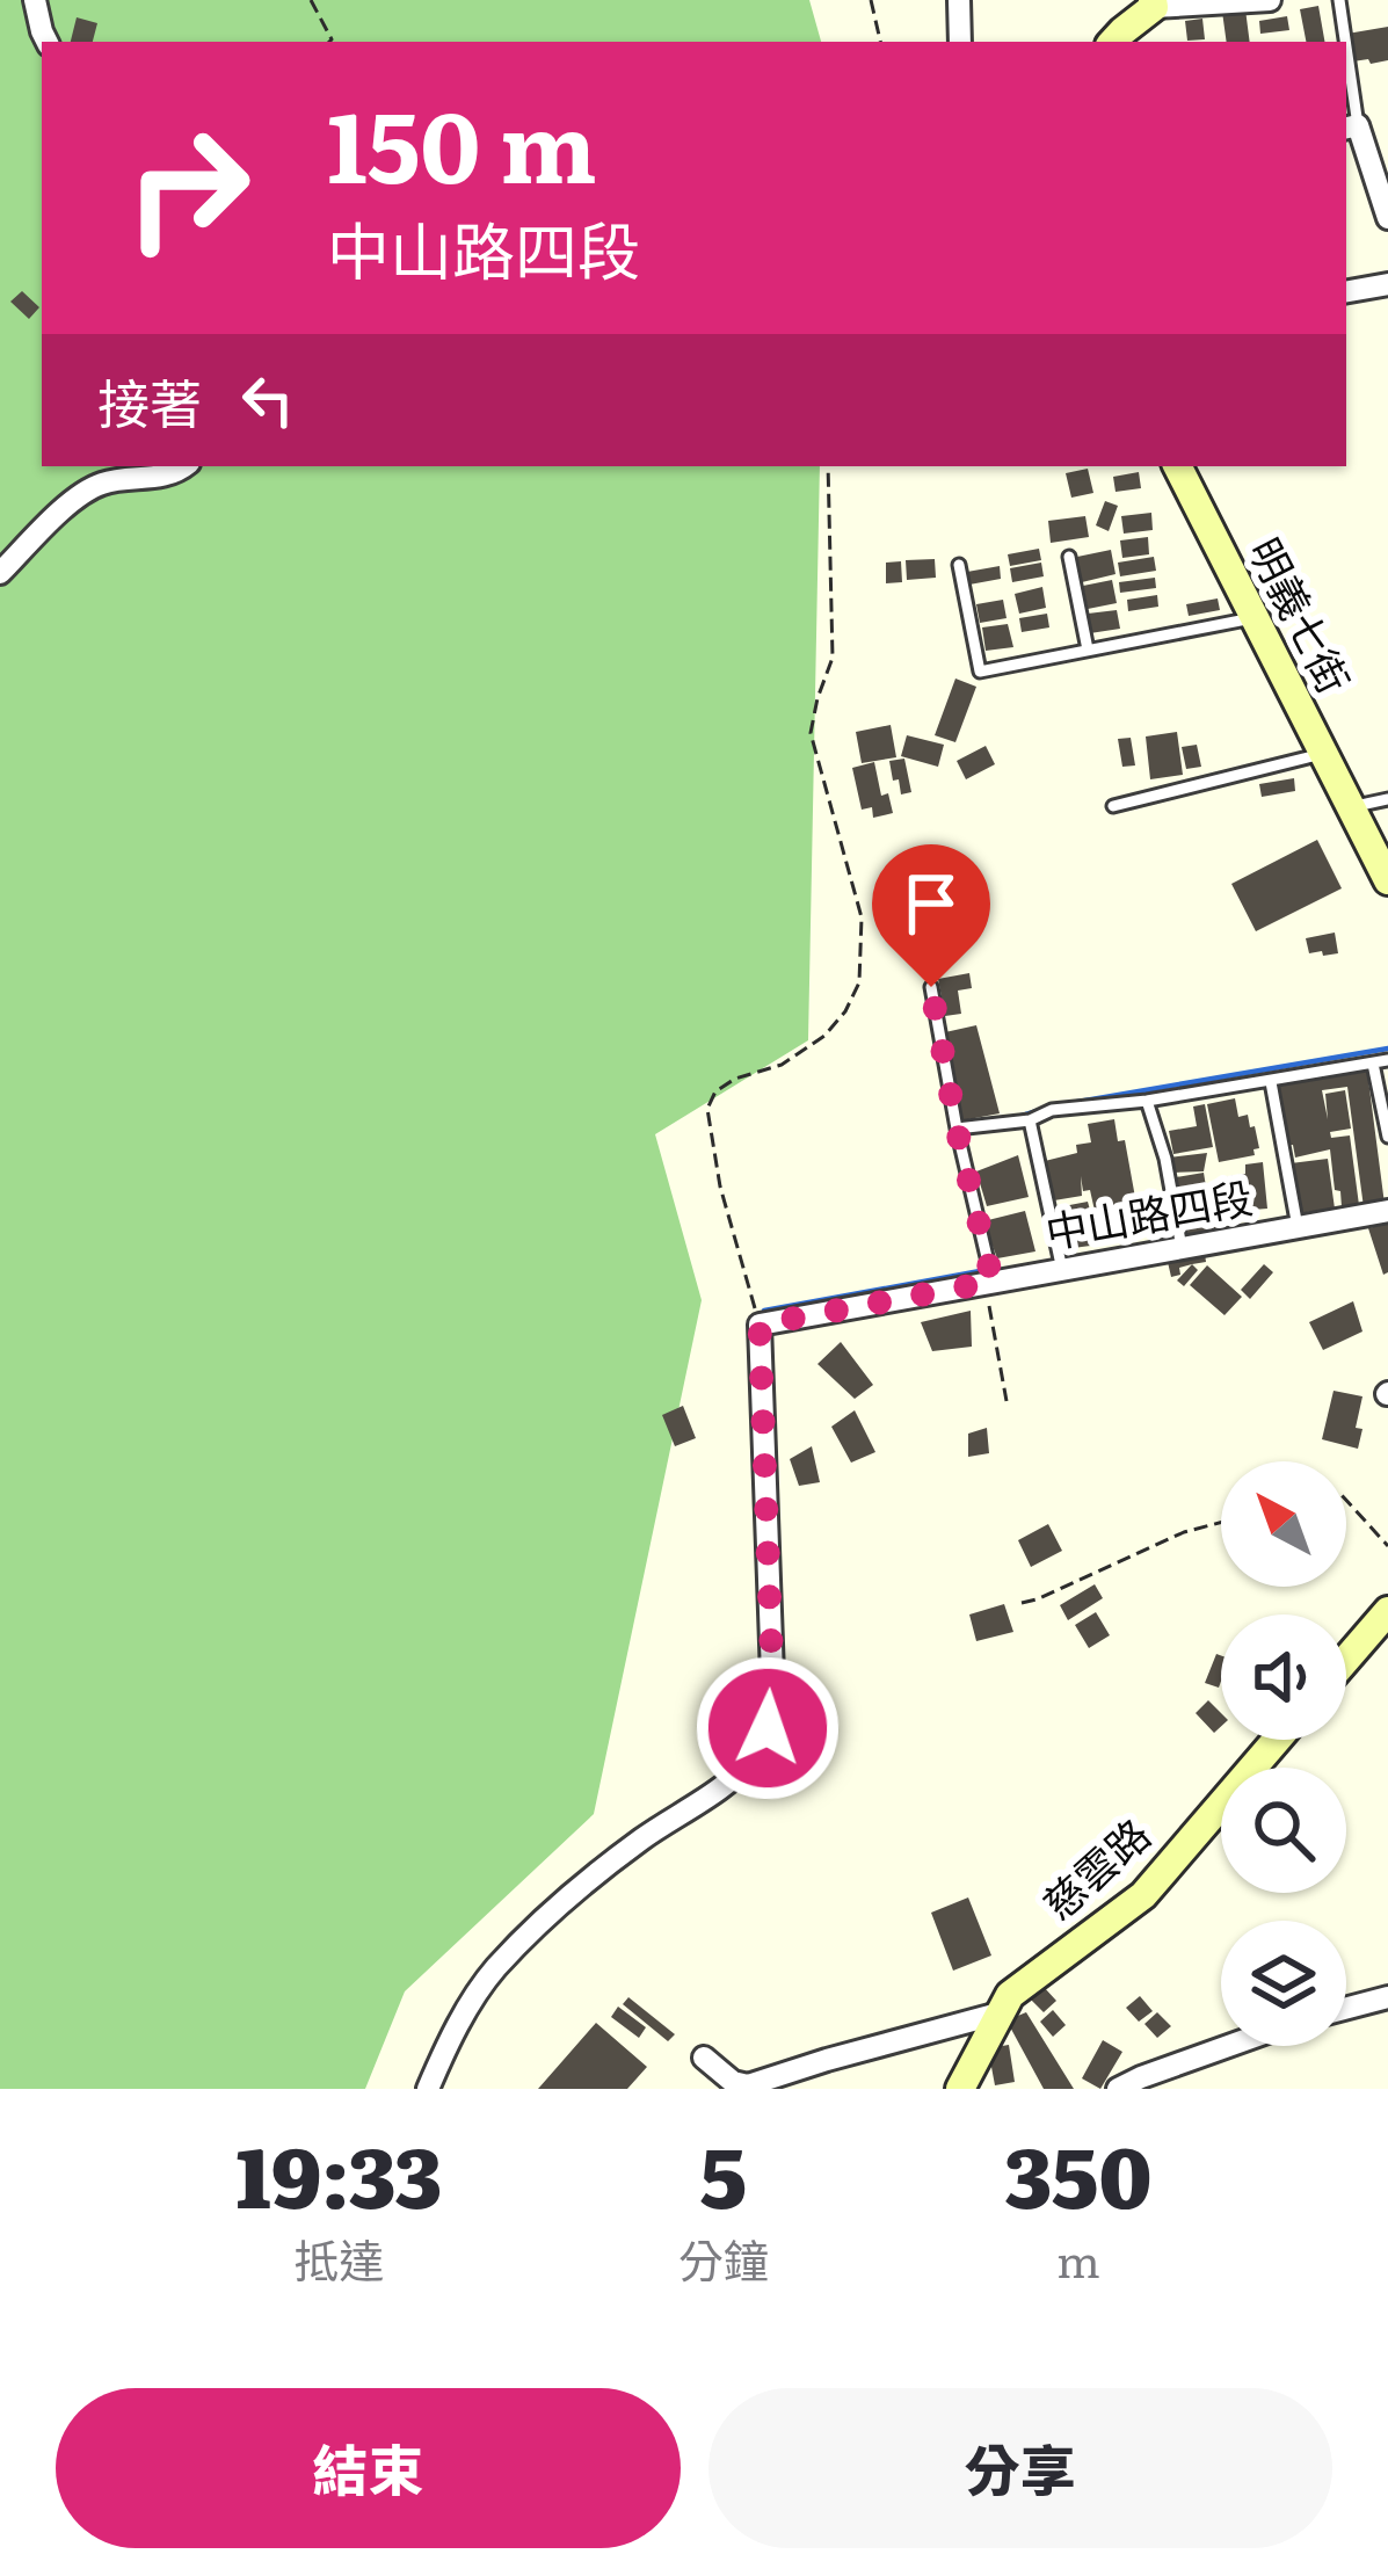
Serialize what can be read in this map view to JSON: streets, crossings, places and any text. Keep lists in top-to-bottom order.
{
  "streets": {
    "street": ["明義七街", "中山路四段", "慈雲路"]
  },
  "north": "top left",
  "page": {
    "turn": ["150 m", "中山路四段"],
    "then": "接著",
    "eta": [
      "19:33",
      "抵達",
      "5",
      "分鐘",
      "350",
      "m"
    ],
    "buttons": ["結束", "分享"]
  }
}
